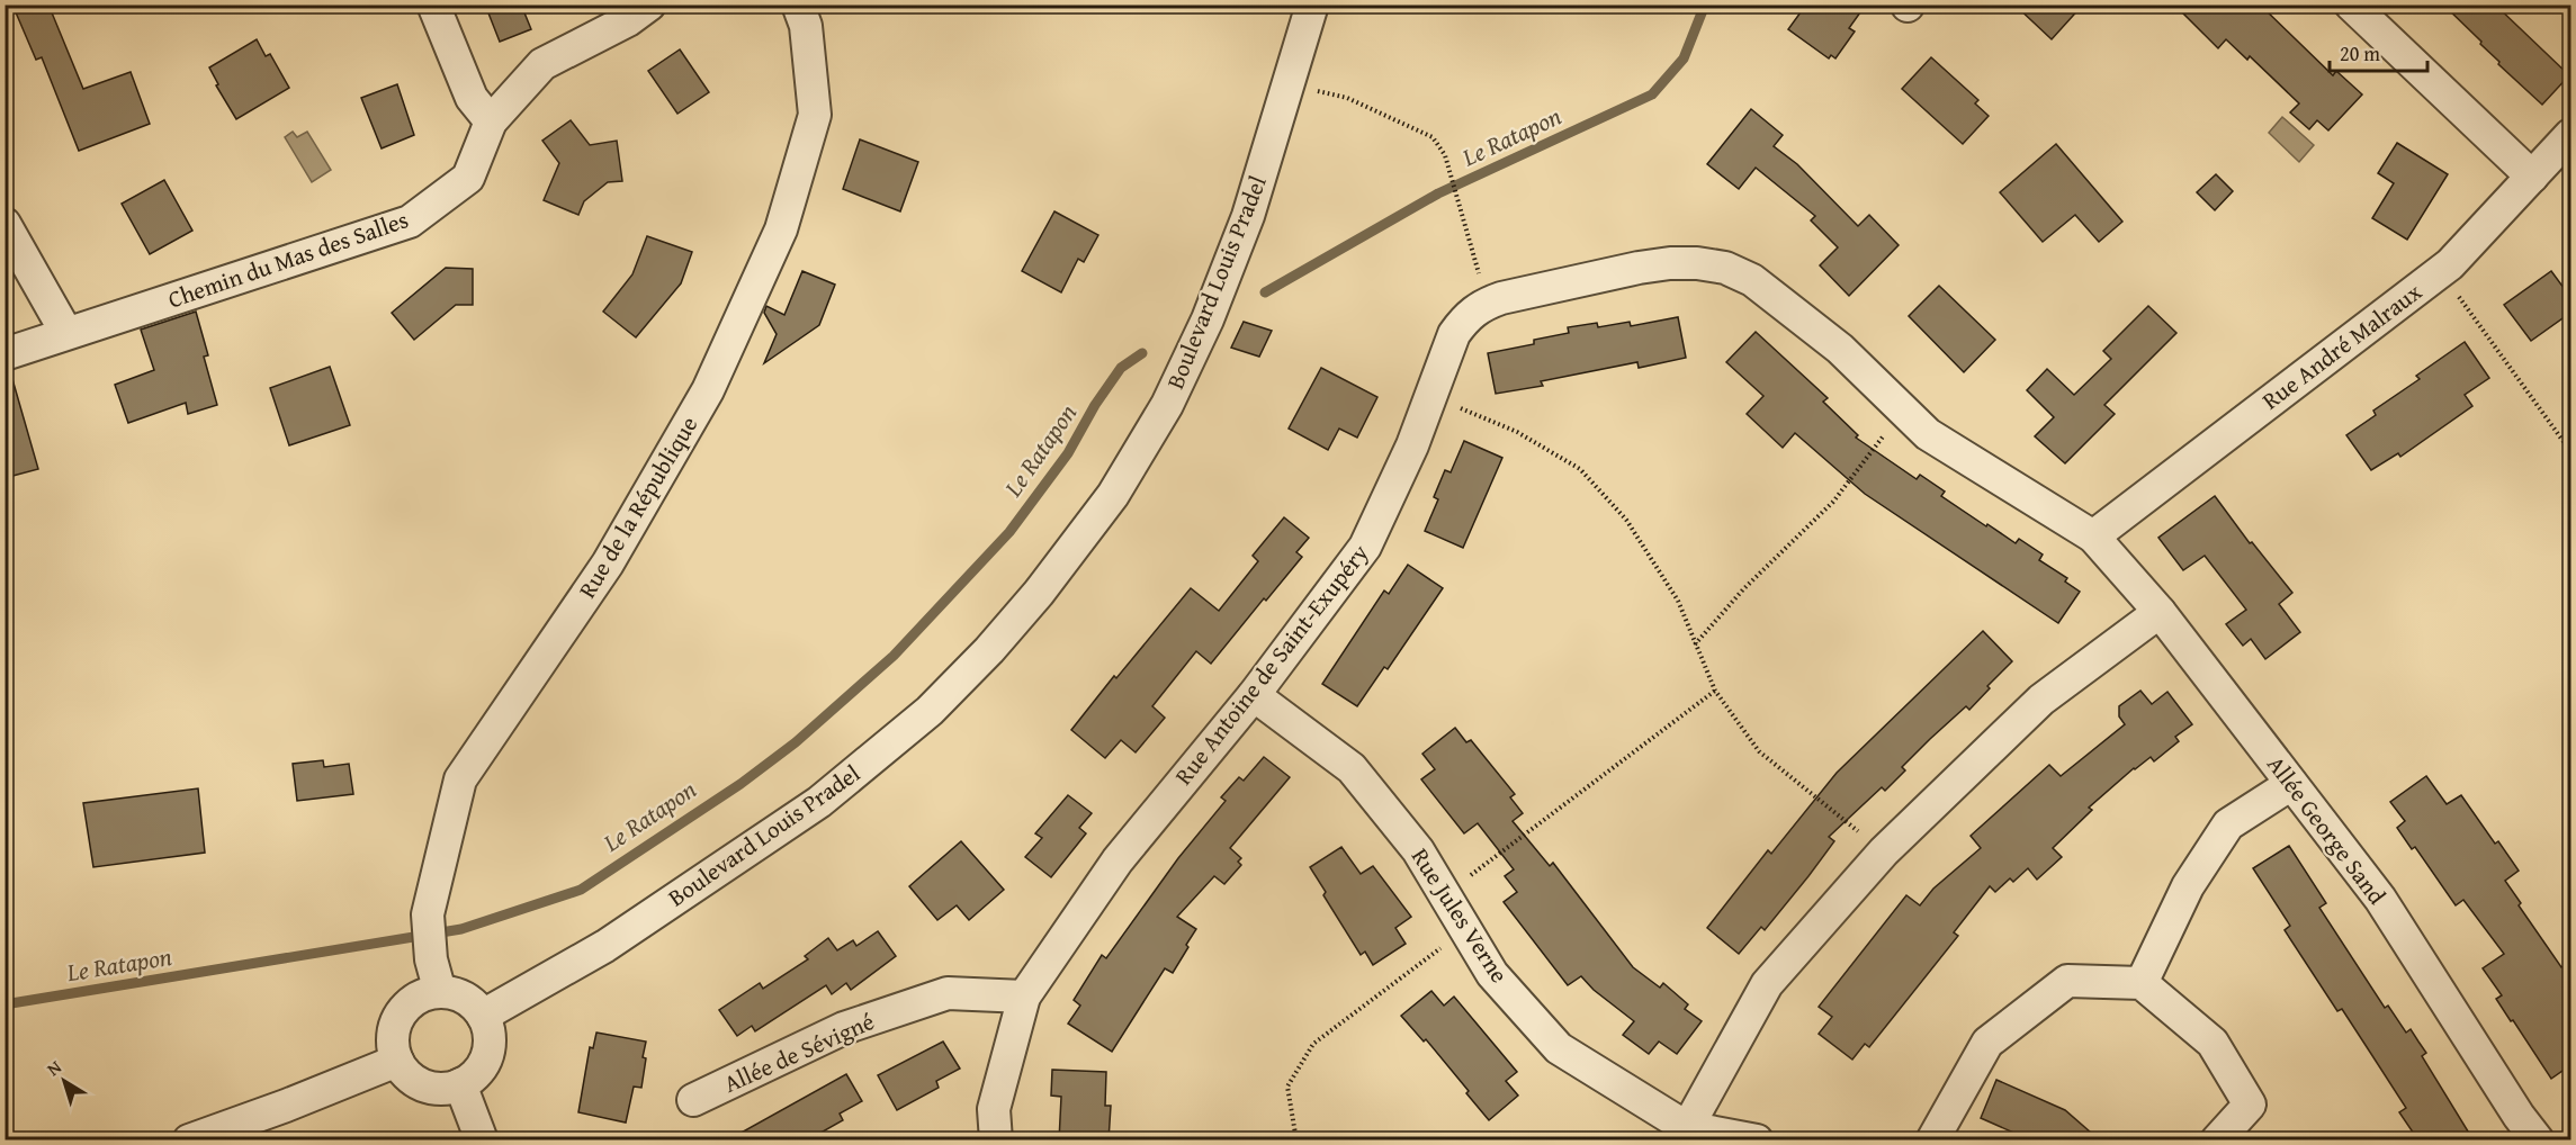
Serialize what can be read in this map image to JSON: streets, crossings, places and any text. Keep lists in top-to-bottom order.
{
  "streets": {
    "street": [
      "Chemin du Mas des Salles",
      "Boulevard Louis Pradel",
      "Rue André Malraux",
      "Rue de la République",
      "Rue Antoine de Saint-Exupéry",
      "Allée George Sand",
      "Rue Jules Verne",
      "Allée de Sévigné"
    ]
  },
  "crossings": [
    ["Boulevard Louis Pradel", "Rue de la République"],
    ["Rue André Malraux", "Rue Antoine de Saint-Exupéry"],
    ["Rue André Malraux", "Allée George Sand"],
    ["Rue Antoine de Saint-Exupéry", "Allée George Sand"],
    ["Rue Antoine de Saint-Exupéry", "Rue Jules Verne"],
    ["Rue Antoine de Saint-Exupéry", "Allée de Sévigné"]
  ],
  "water": ["Le Ratapon"],
  "scale_bar": "20 m",
  "north": "top left"
}
